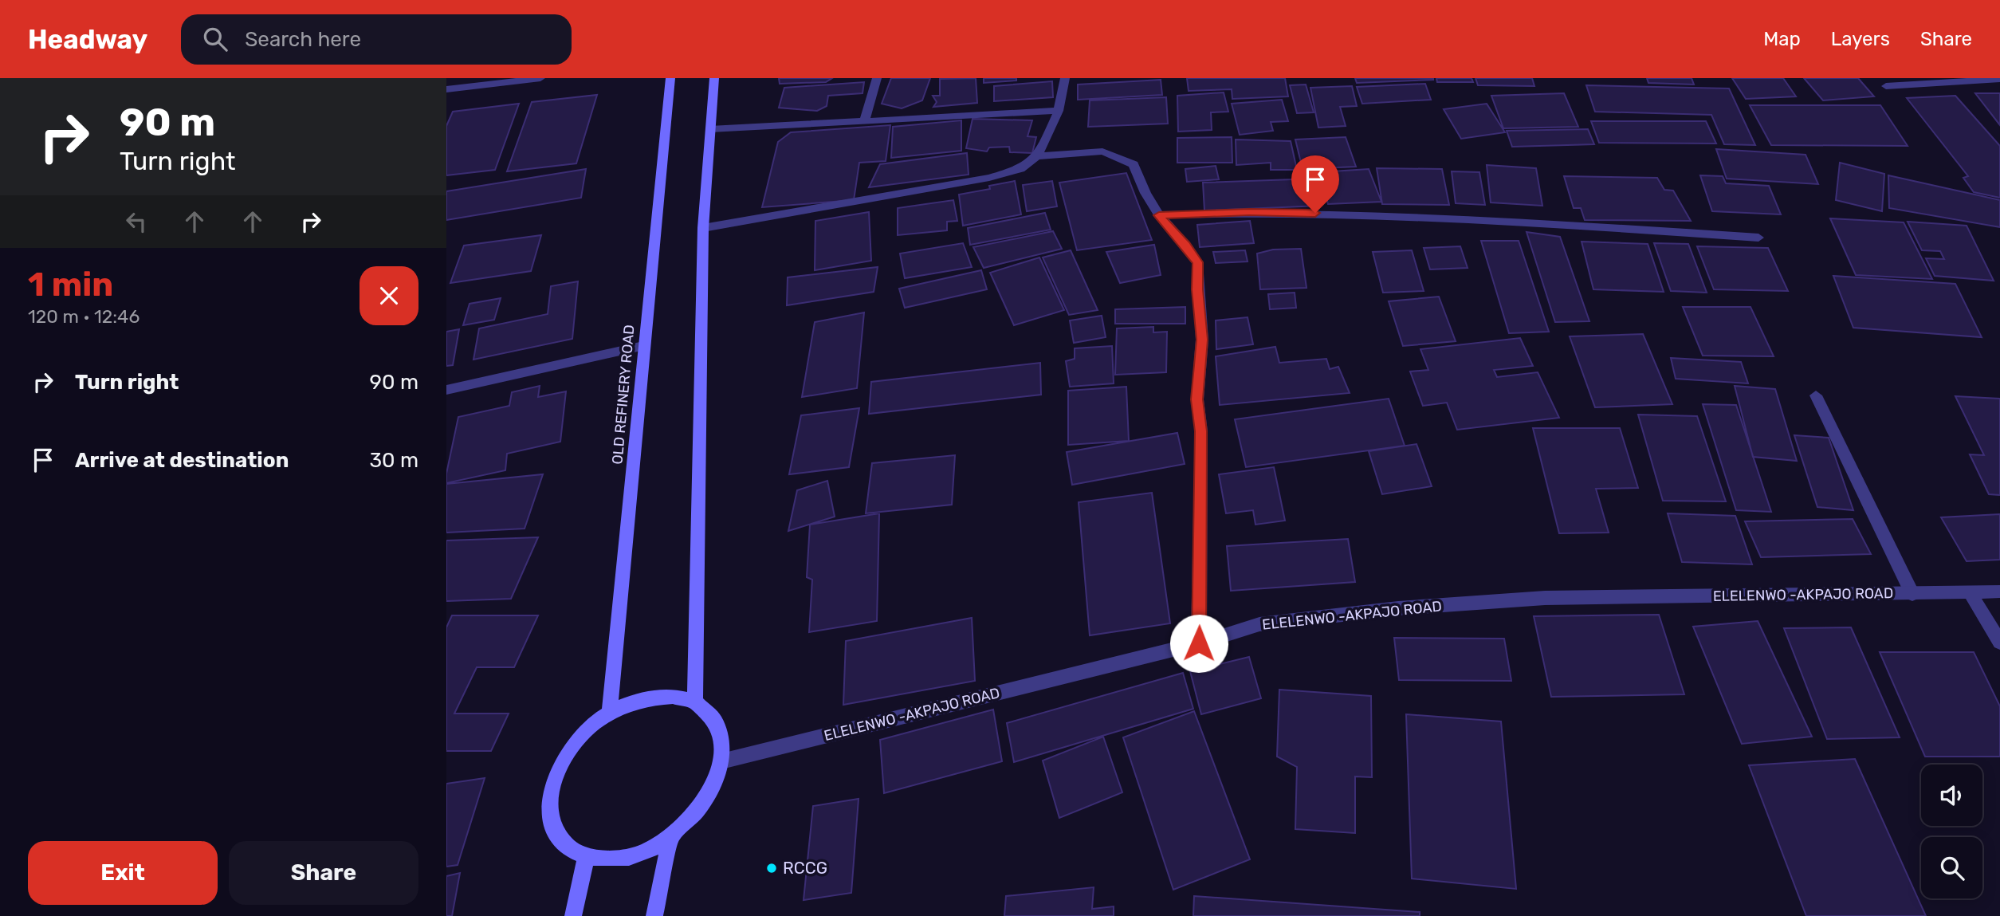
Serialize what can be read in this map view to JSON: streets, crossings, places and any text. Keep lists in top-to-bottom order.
{
  "streets": {
    "main road": ["OLD REFINERY ROAD"],
    "street": ["ELELENWO -AKPAJO ROAD"]
  },
  "crossings": [
    ["OLD REFINERY ROAD", "ELELENWO -AKPAJO ROAD"]
  ],
  "places": ["RCCG"],
  "page": {
    "header": "Headway",
    "search": "Search here",
    "nav": ["Map", "Layers", "Share"],
    "turn": ["90 m", "Turn right"],
    "heading": ["1 min", "120 m · 12:46"],
    "list": [
      {
        "name": "Turn right",
        "value": "90 m"
      },
      {
        "name": "Arrive at destination",
        "value": "30 m"
      }
    ],
    "buttons": ["Exit", "Share"]
  }
}
